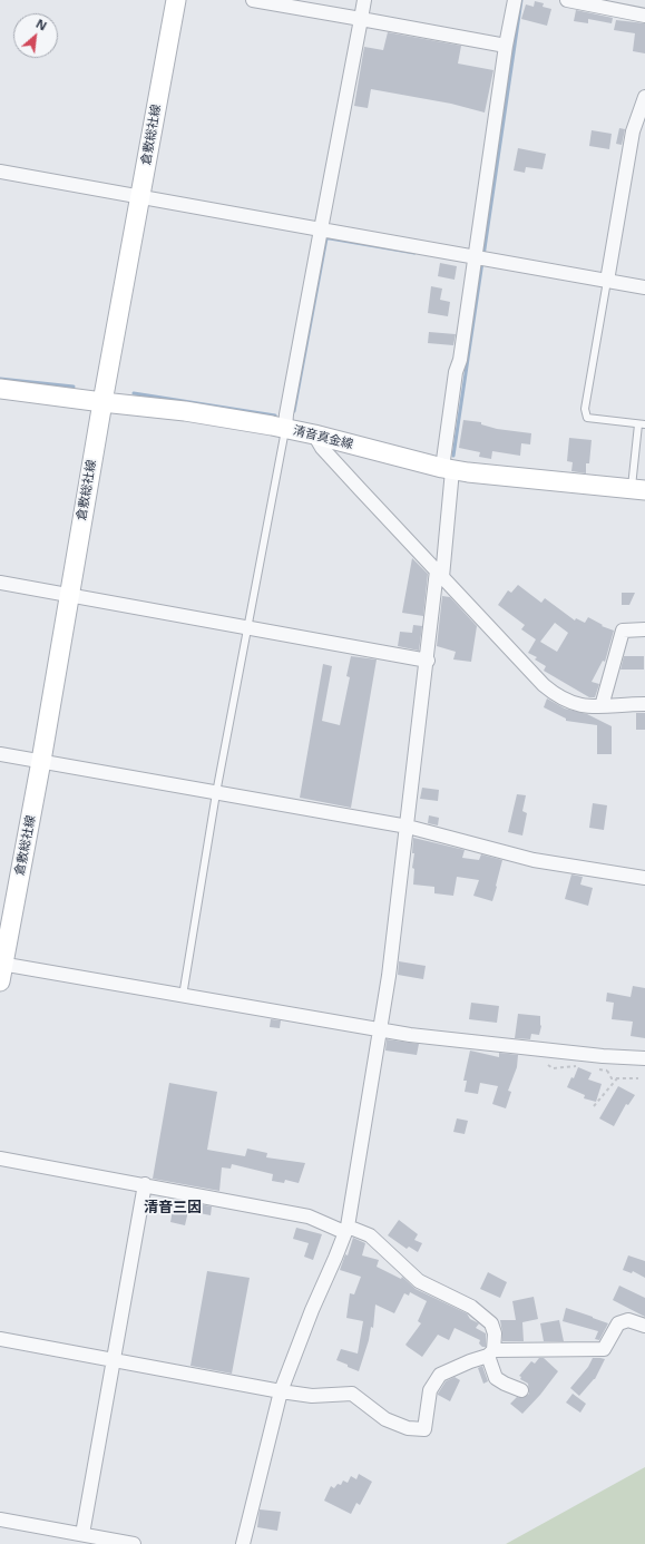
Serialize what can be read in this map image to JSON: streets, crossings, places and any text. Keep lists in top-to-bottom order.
{
  "streets": {
    "main road": ["倉敷総社線", "清音真金線"]
  },
  "crossings": [
    ["倉敷総社線", "清音真金線"]
  ],
  "districts": ["清音三因"],
  "north": "top right"
}
